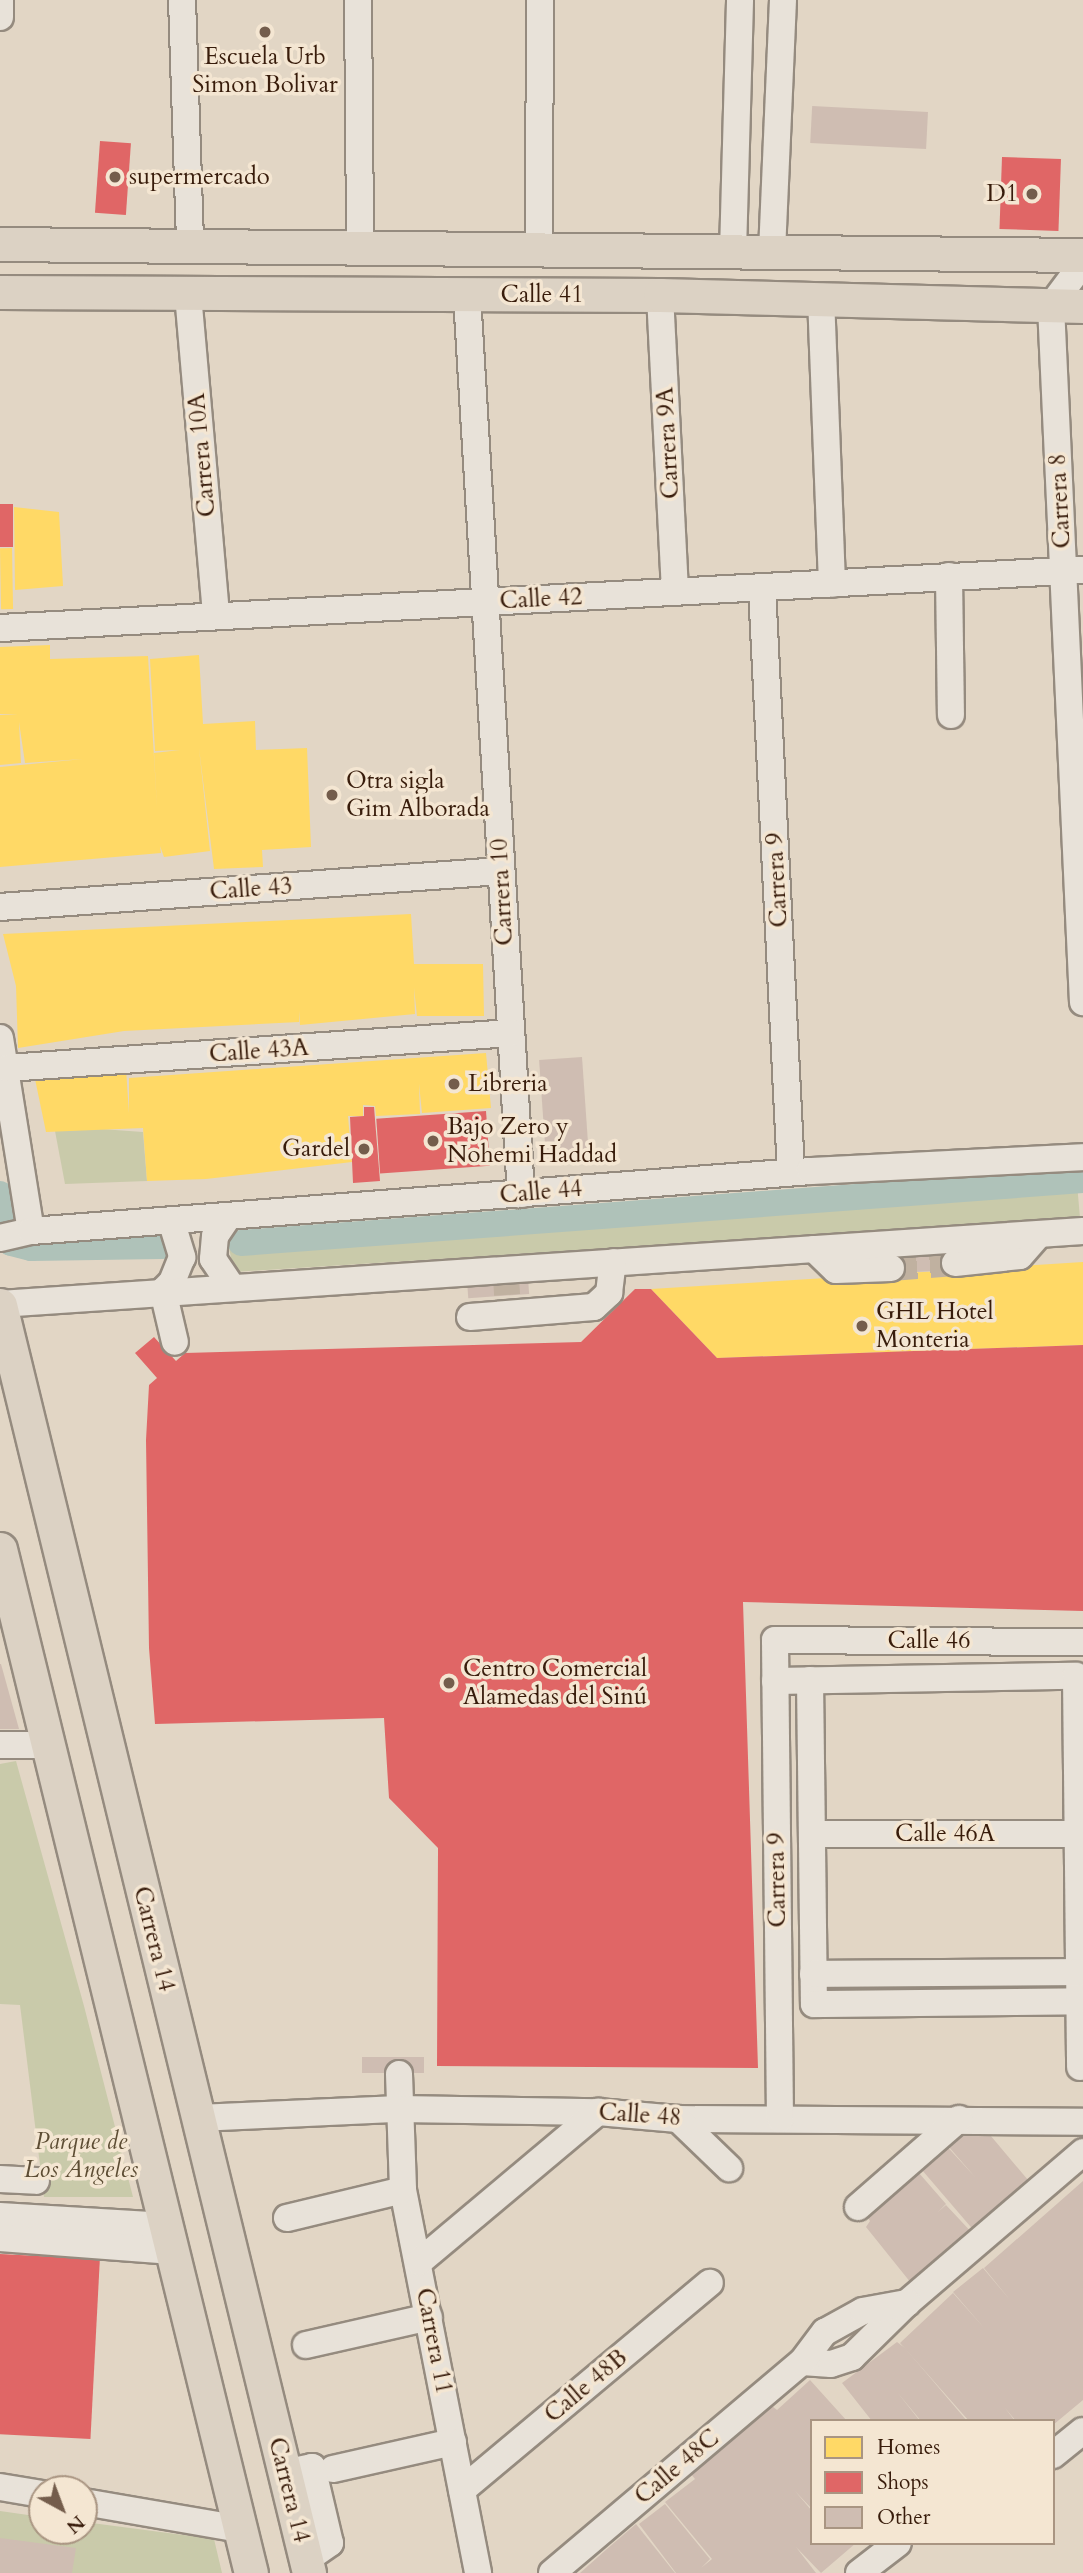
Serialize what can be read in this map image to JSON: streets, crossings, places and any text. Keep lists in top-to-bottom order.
{
  "streets": {
    "main road": ["Calle 41", "Carrera 14"],
    "street": [
      "Carrera 9A",
      "Carrera 10A",
      "Carrera 8",
      "Calle 42",
      "Carrera 9",
      "Calle 43",
      "Carrera 10",
      "Calle 43A",
      "Calle 44",
      "Calle 46",
      "Calle 46A",
      "Calle 48",
      "Carrera 11",
      "Calle 48B",
      "Calle 48C"
    ]
  },
  "crossings": [
    ["Calle 41", "Carrera 9A"],
    ["Calle 41", "Carrera 10A"],
    ["Calle 41", "Carrera 8"],
    ["Calle 41", "Carrera 10"],
    ["Carrera 9A", "Calle 42"],
    ["Carrera 10A", "Calle 42"],
    ["Carrera 8", "Calle 42"],
    ["Calle 42", "Carrera 9"],
    ["Calle 42", "Carrera 10"],
    ["Carrera 9", "Calle 44"],
    ["Carrera 9", "Calle 46"],
    ["Carrera 9", "Calle 46A"],
    ["Carrera 9", "Calle 48"],
    ["Calle 43", "Carrera 10"],
    ["Carrera 10", "Calle 43A"],
    ["Carrera 10", "Calle 44"],
    ["Carrera 14", "Calle 48"],
    ["Calle 48", "Carrera 11"],
    ["Carrera 11", "Calle 48B"]
  ],
  "parks": ["Parque de Los Angeles"],
  "places": [
    "Escuela Urb Simon Bolivar",
    "supermercado",
    "D1",
    "Otra sigla Gim Alborada",
    "Libreria",
    "Bajo Zero y Nohemi Haddad",
    "Gardel",
    "GHL Hotel Monteria",
    "Centro Comercial Alamedas del Sinú"
  ],
  "legend": ["Homes", "Shops", "Other"],
  "north": "bottom right"
}
